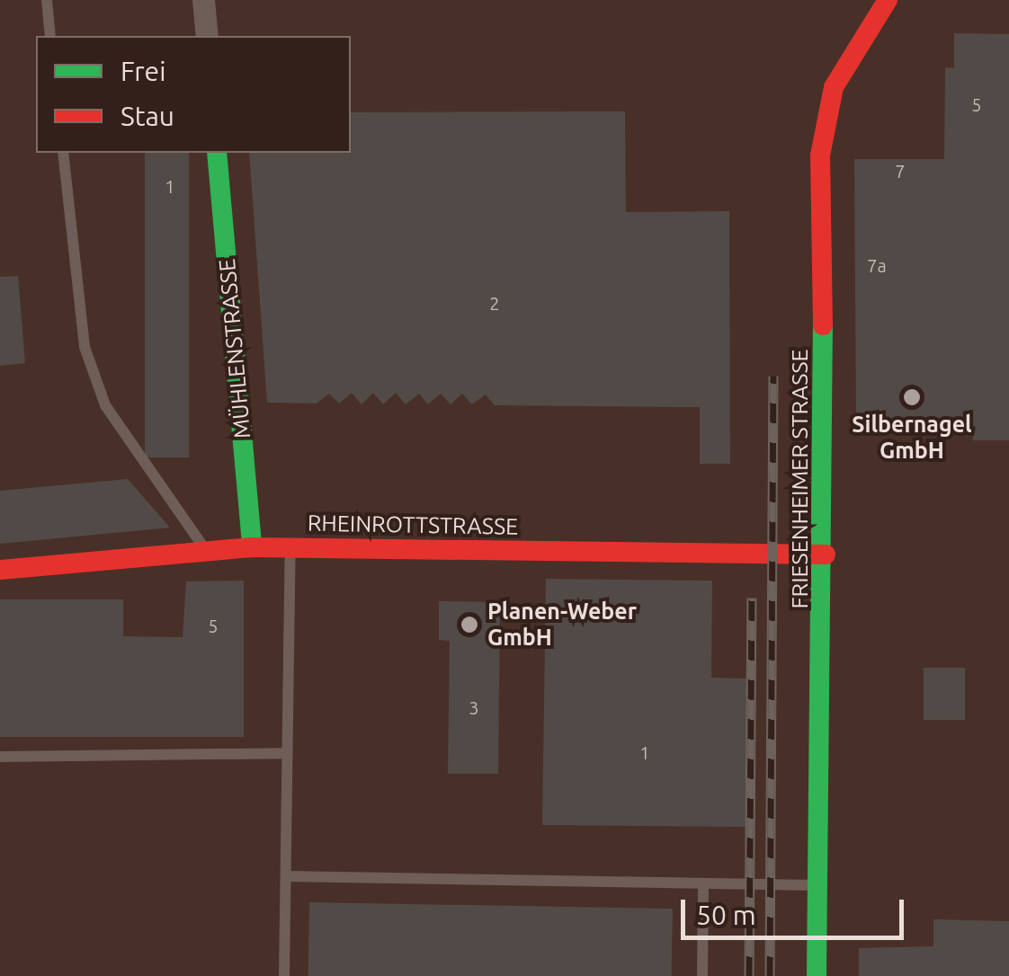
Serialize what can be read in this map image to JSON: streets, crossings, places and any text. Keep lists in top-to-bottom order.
{
  "streets": {
    "street": ["MÜHLENSTRASSE", "FRIESENHEIMER STRASSE", "RHEINROTTSTRASSE"]
  },
  "crossings": [
    ["MÜHLENSTRASSE", "RHEINROTTSTRASSE"],
    ["FRIESENHEIMER STRASSE", "RHEINROTTSTRASSE"]
  ],
  "places": ["Silbernagel GmbH", "Planen-Weber GmbH"],
  "house_numbers": [
    "5",
    "7",
    "1",
    "7a",
    "2",
    "5",
    "3",
    "1"
  ],
  "legend": ["Frei", "Stau"],
  "scale_bar": "50 m"
}
